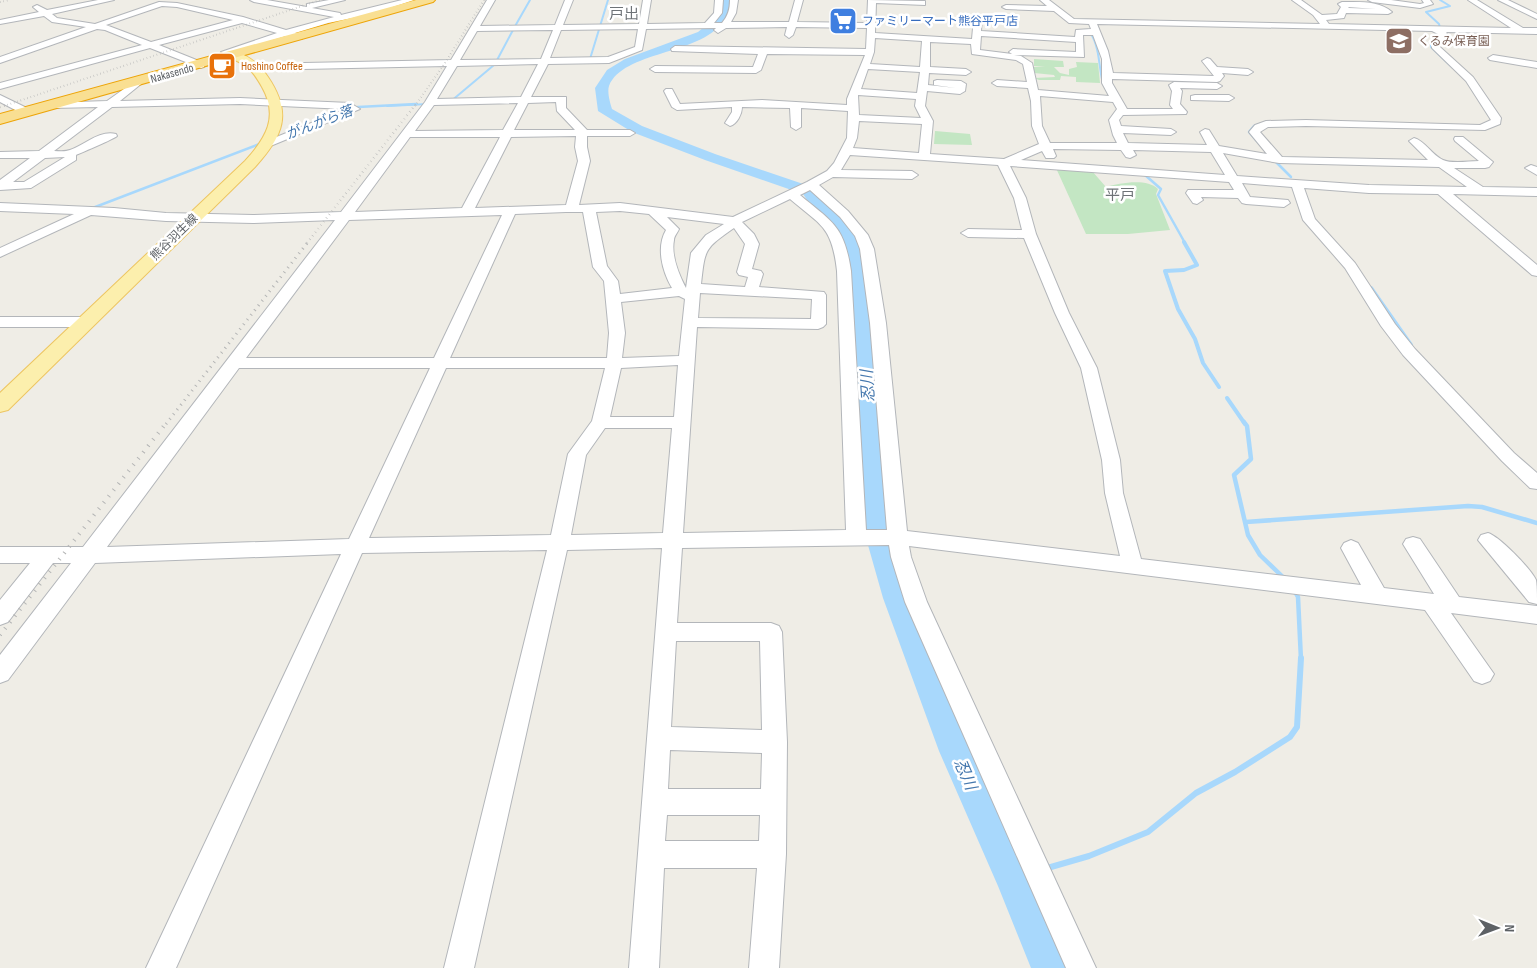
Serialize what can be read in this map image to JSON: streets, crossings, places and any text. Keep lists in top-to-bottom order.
{
  "streets": {
    "highway": ["Nakasendo"],
    "main road": ["熊谷羽生線"]
  },
  "districts": ["戸出", "平戸"],
  "water": ["がんがら落", "忍川"],
  "places": {
    "supermarket": ["ファミリーマート熊谷平戸店"],
    "school or university": ["くるみ保育園"],
    "cafe": ["Hoshino Coffee"]
  },
  "north": "right"
}
